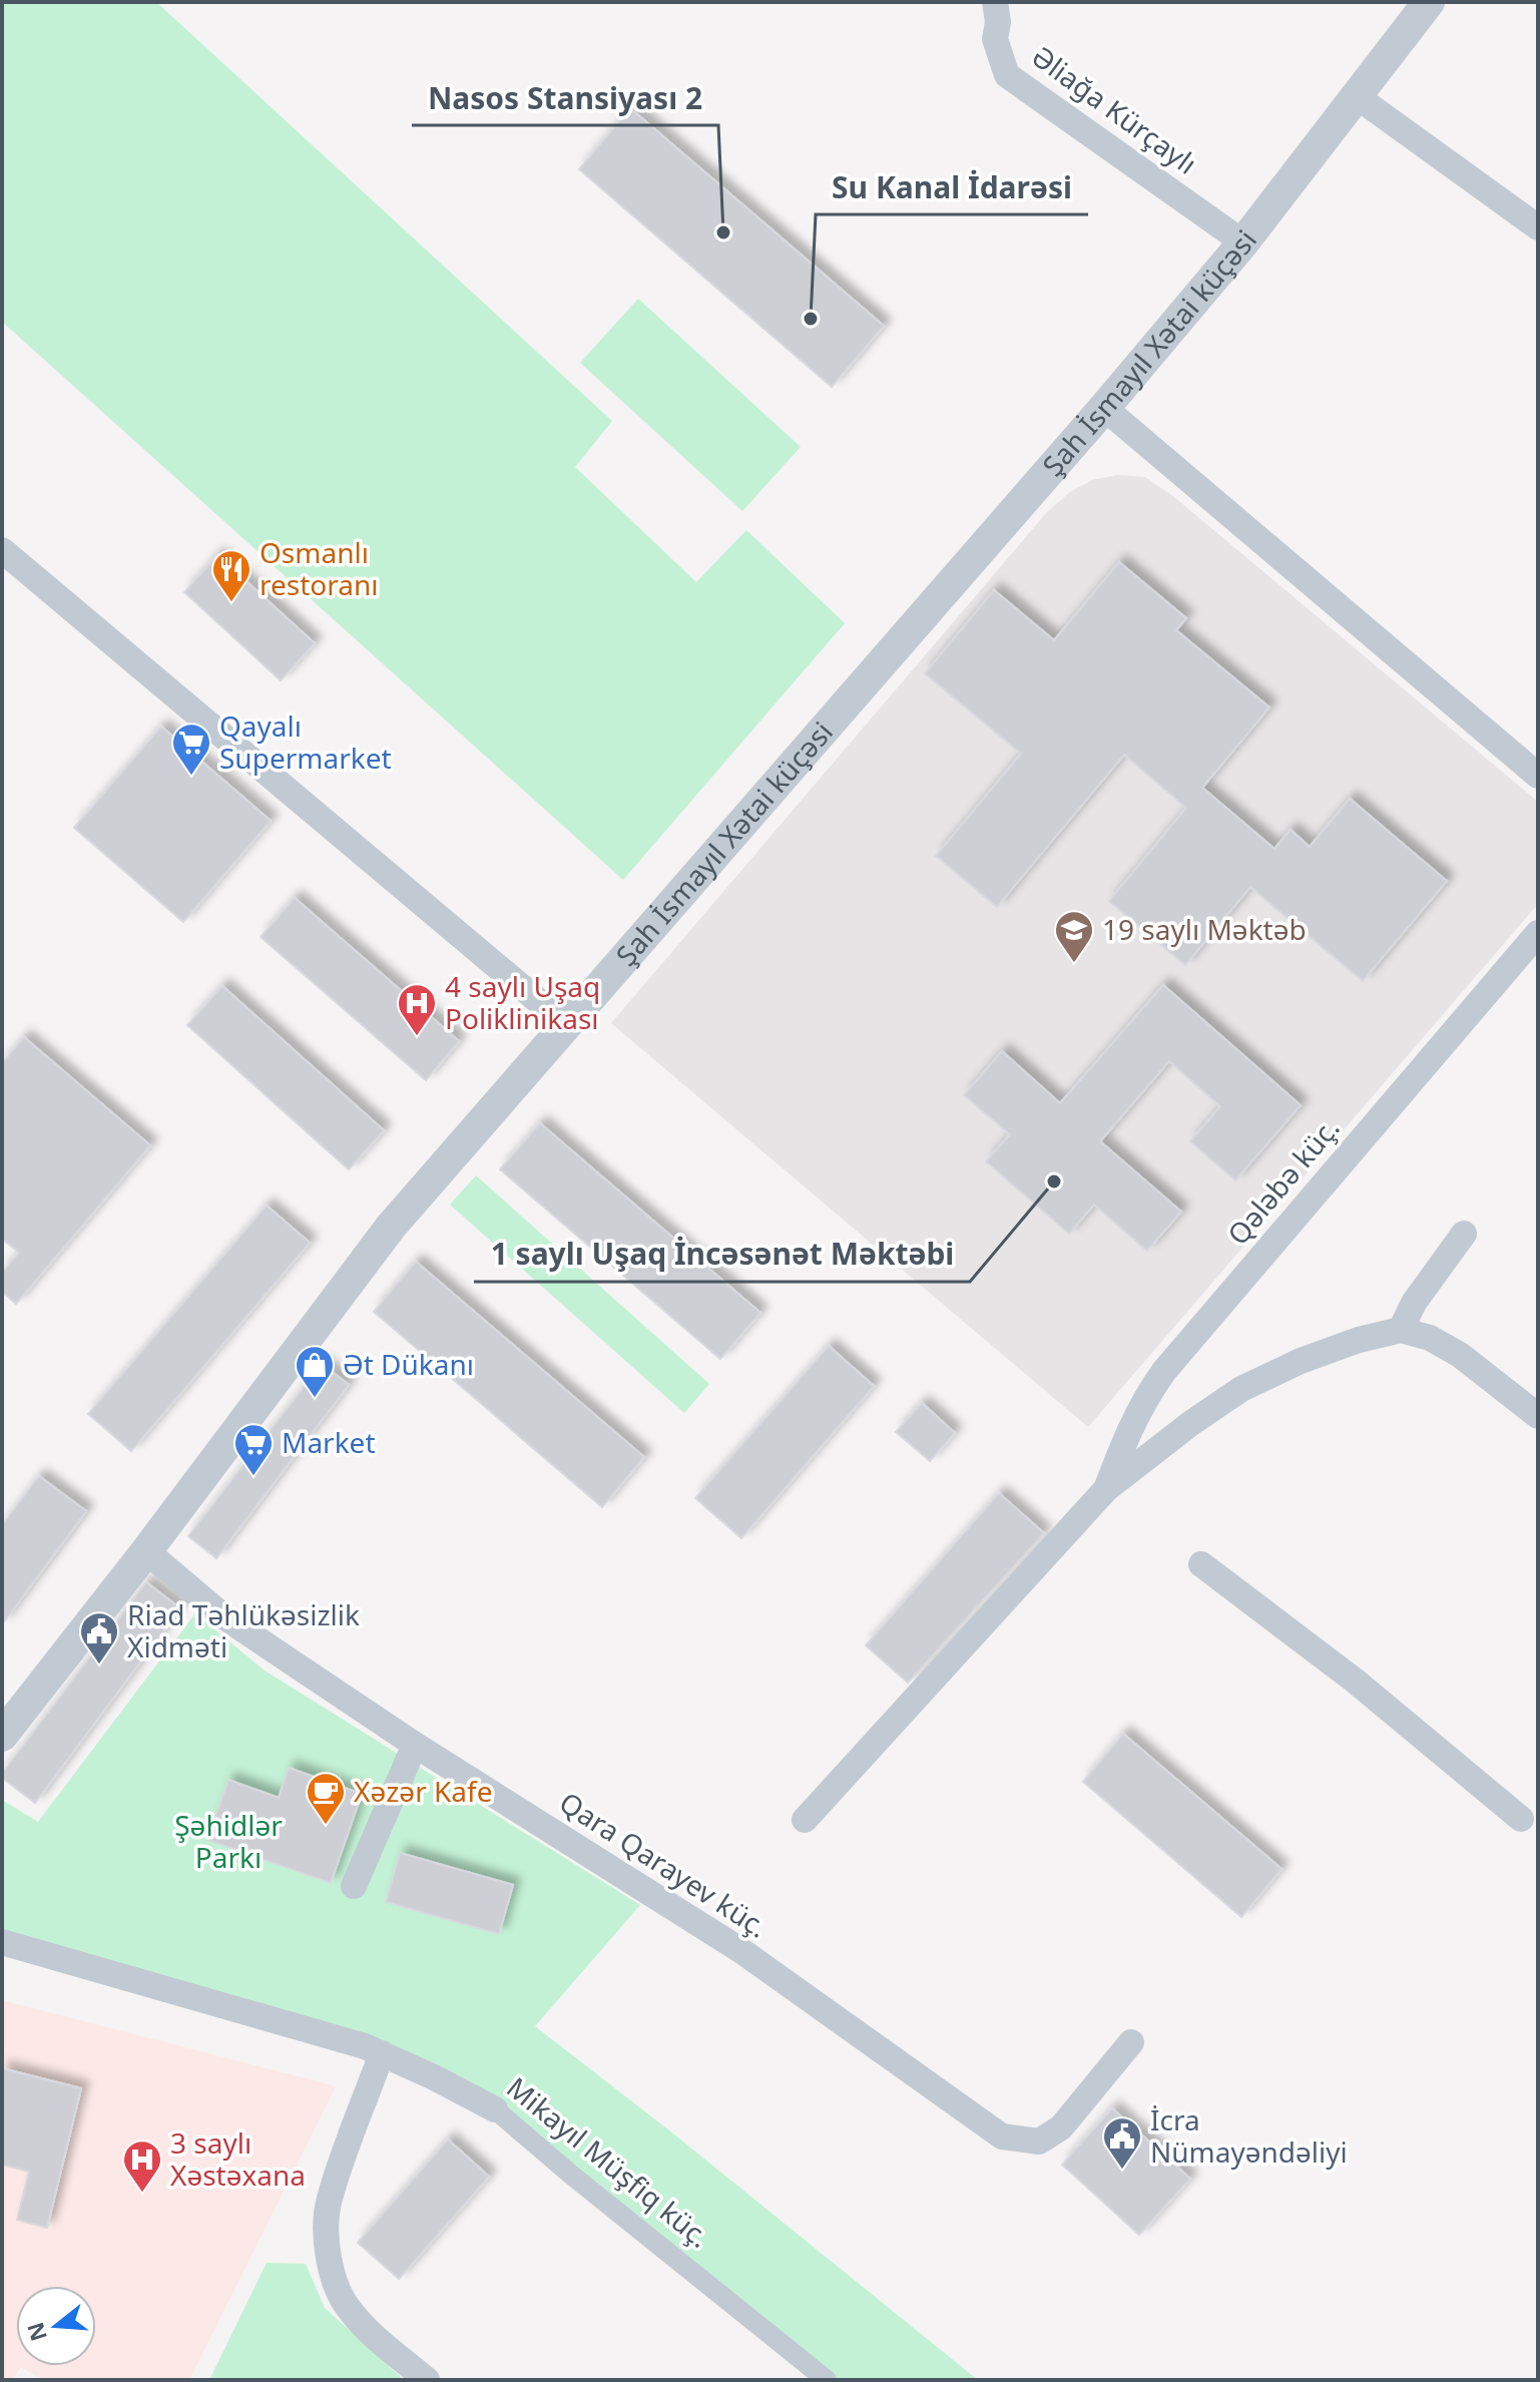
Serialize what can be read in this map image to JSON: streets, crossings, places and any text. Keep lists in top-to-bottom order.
{
  "streets": {
    "street": [
      "Əliağa Kürçaylı",
      "Şah İsmayıl Xətai küçəsi",
      "Qələbə küç.",
      "Qara Qarayev küç.",
      "Mikayıl Müşfiq küç."
    ]
  },
  "crossings": [
    ["Əliağa Kürçaylı", "Şah İsmayıl Xətai küçəsi"],
    ["Şah İsmayıl Xətai küçəsi", "Qara Qarayev küç."]
  ],
  "parks": ["Şəhidlər Parkı"],
  "places": {
    "other": ["Nasos Stansiyası 2", "Su Kanal İdarəsi", "1 saylı Uşaq İncəsənət Məktəbi"],
    "restaurant": ["Osmanlı restoranı"],
    "supermarket": ["Qayalı Supermarket", "Market"],
    "school or university": ["19 saylı Məktəb"],
    "hospital": ["4 saylı Uşaq Poliklinikası", "3 saylı Xəstəxana"],
    "shop": ["Ət Dükanı"],
    "public building": ["Riad Təhlükəsizlik Xidməti", "İcra Nümayəndəliyi"],
    "cafe": ["Xəzər Kafe"]
  },
  "north": "left"
}
